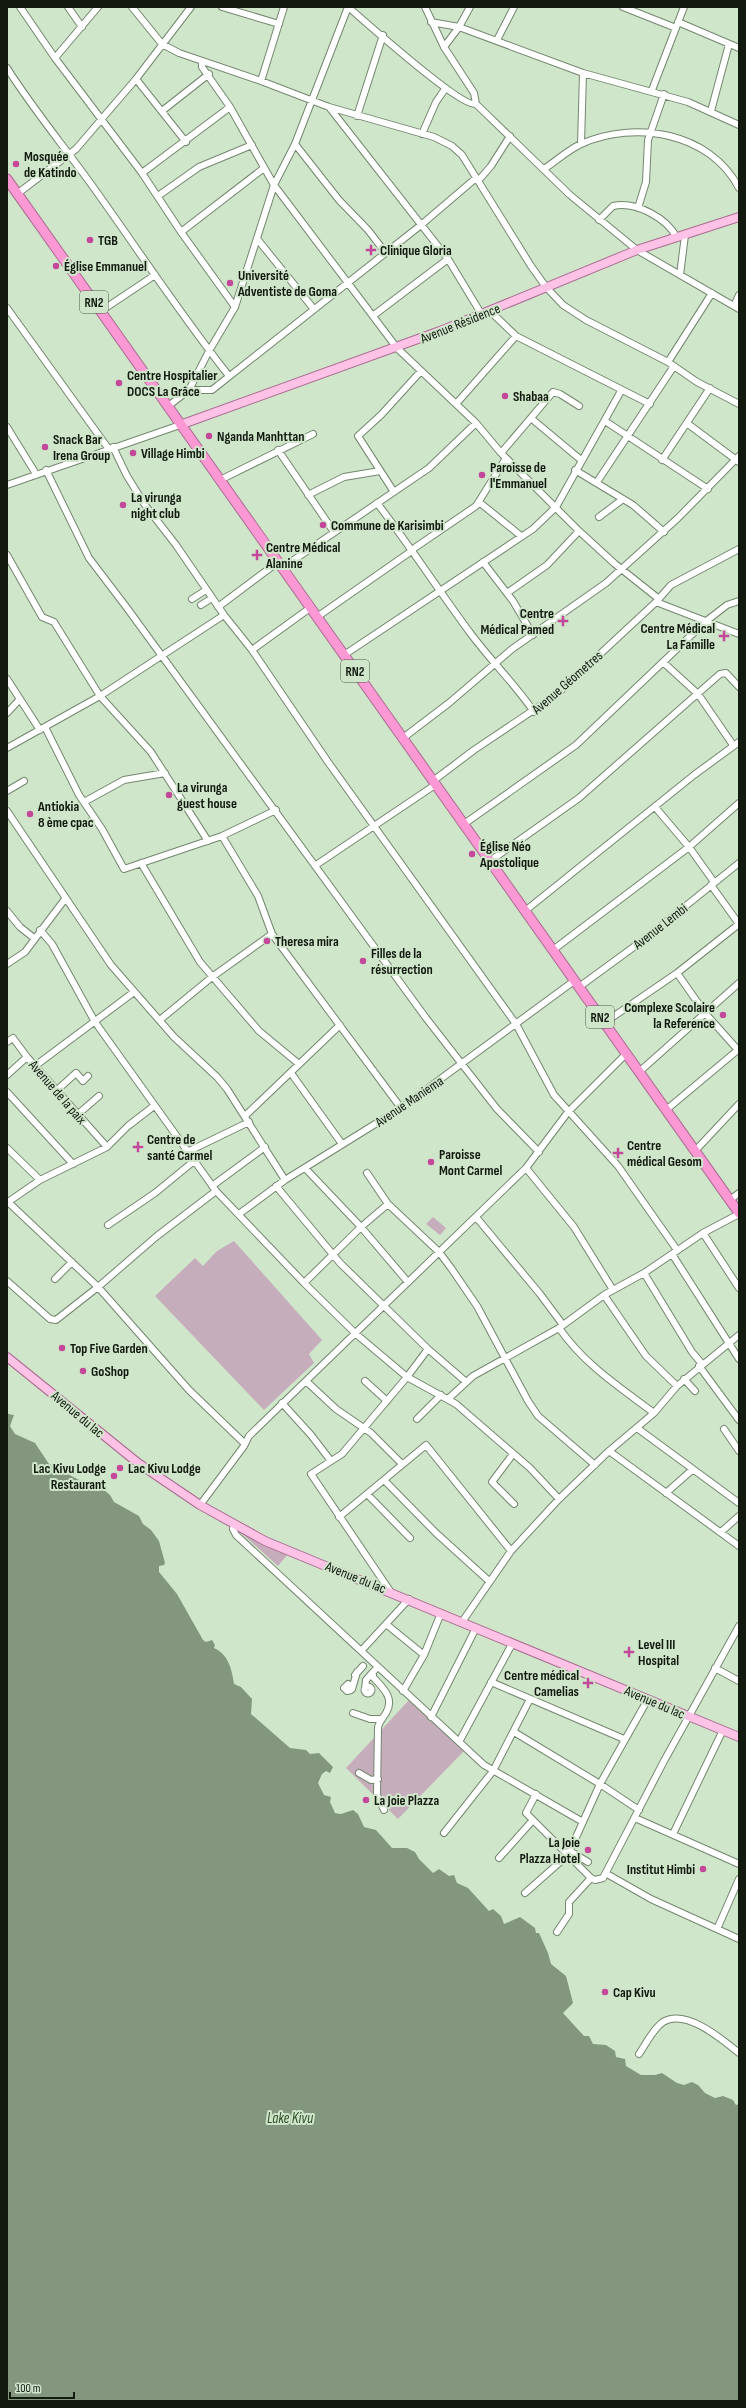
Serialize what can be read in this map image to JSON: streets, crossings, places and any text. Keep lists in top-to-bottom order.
{
  "streets": {
    "highway": ["RN2"],
    "main road": ["Avenue Résidence", "Avenue du lac"],
    "street": [
      "Avenue Géometres",
      "Avenue Lembi",
      "Avenue de la paix",
      "Avenue Maniema"
    ]
  },
  "crossings": [
    ["RN2", "Avenue Résidence"],
    ["RN2", "Avenue Géometres"],
    ["RN2", "Avenue Lembi"],
    ["RN2", "Avenue Maniema"],
    ["Avenue Lembi", "Avenue Maniema"]
  ],
  "water": ["Lake Kivu"],
  "places": {
    "other": [
      "Mosquée de Katindo",
      "TGB",
      "Église Emmanuel",
      "Université Adventiste de Goma",
      "Centre Hospitalier DOCS La Grâce",
      "Shabaa",
      "Nganda Manhttan",
      "Snack Bar Irena Group",
      "Village Himbi",
      "Paroisse de l'Emmanuel",
      "La virunga night club",
      "Commune de Karisimbi",
      "La virunga guest house",
      "Antiokia 8 ème cpac",
      "Église Néo Apostolique",
      "Theresa mira",
      "Filles de la résurrection",
      "Complexe Scolaire la Reference",
      "Paroisse Mont Carmel",
      "Top Five Garden",
      "GoShop",
      "Lac Kivu Lodge",
      "Lac Kivu Lodge Restaurant",
      "La Joie Plazza",
      "La Joie Plazza Hotel",
      "Institut Himbi",
      "Cap Kivu"
    ],
    "health": [
      "Clinique Gloria",
      "Centre Médical Alanine",
      "Centre Médical Pamed",
      "Centre Médical La Famille",
      "Centre de santé Carmel",
      "Centre médical Gesom",
      "Level III Hospital",
      "Centre médical Camelias"
    ]
  },
  "scale_bar": "100 m"
}
